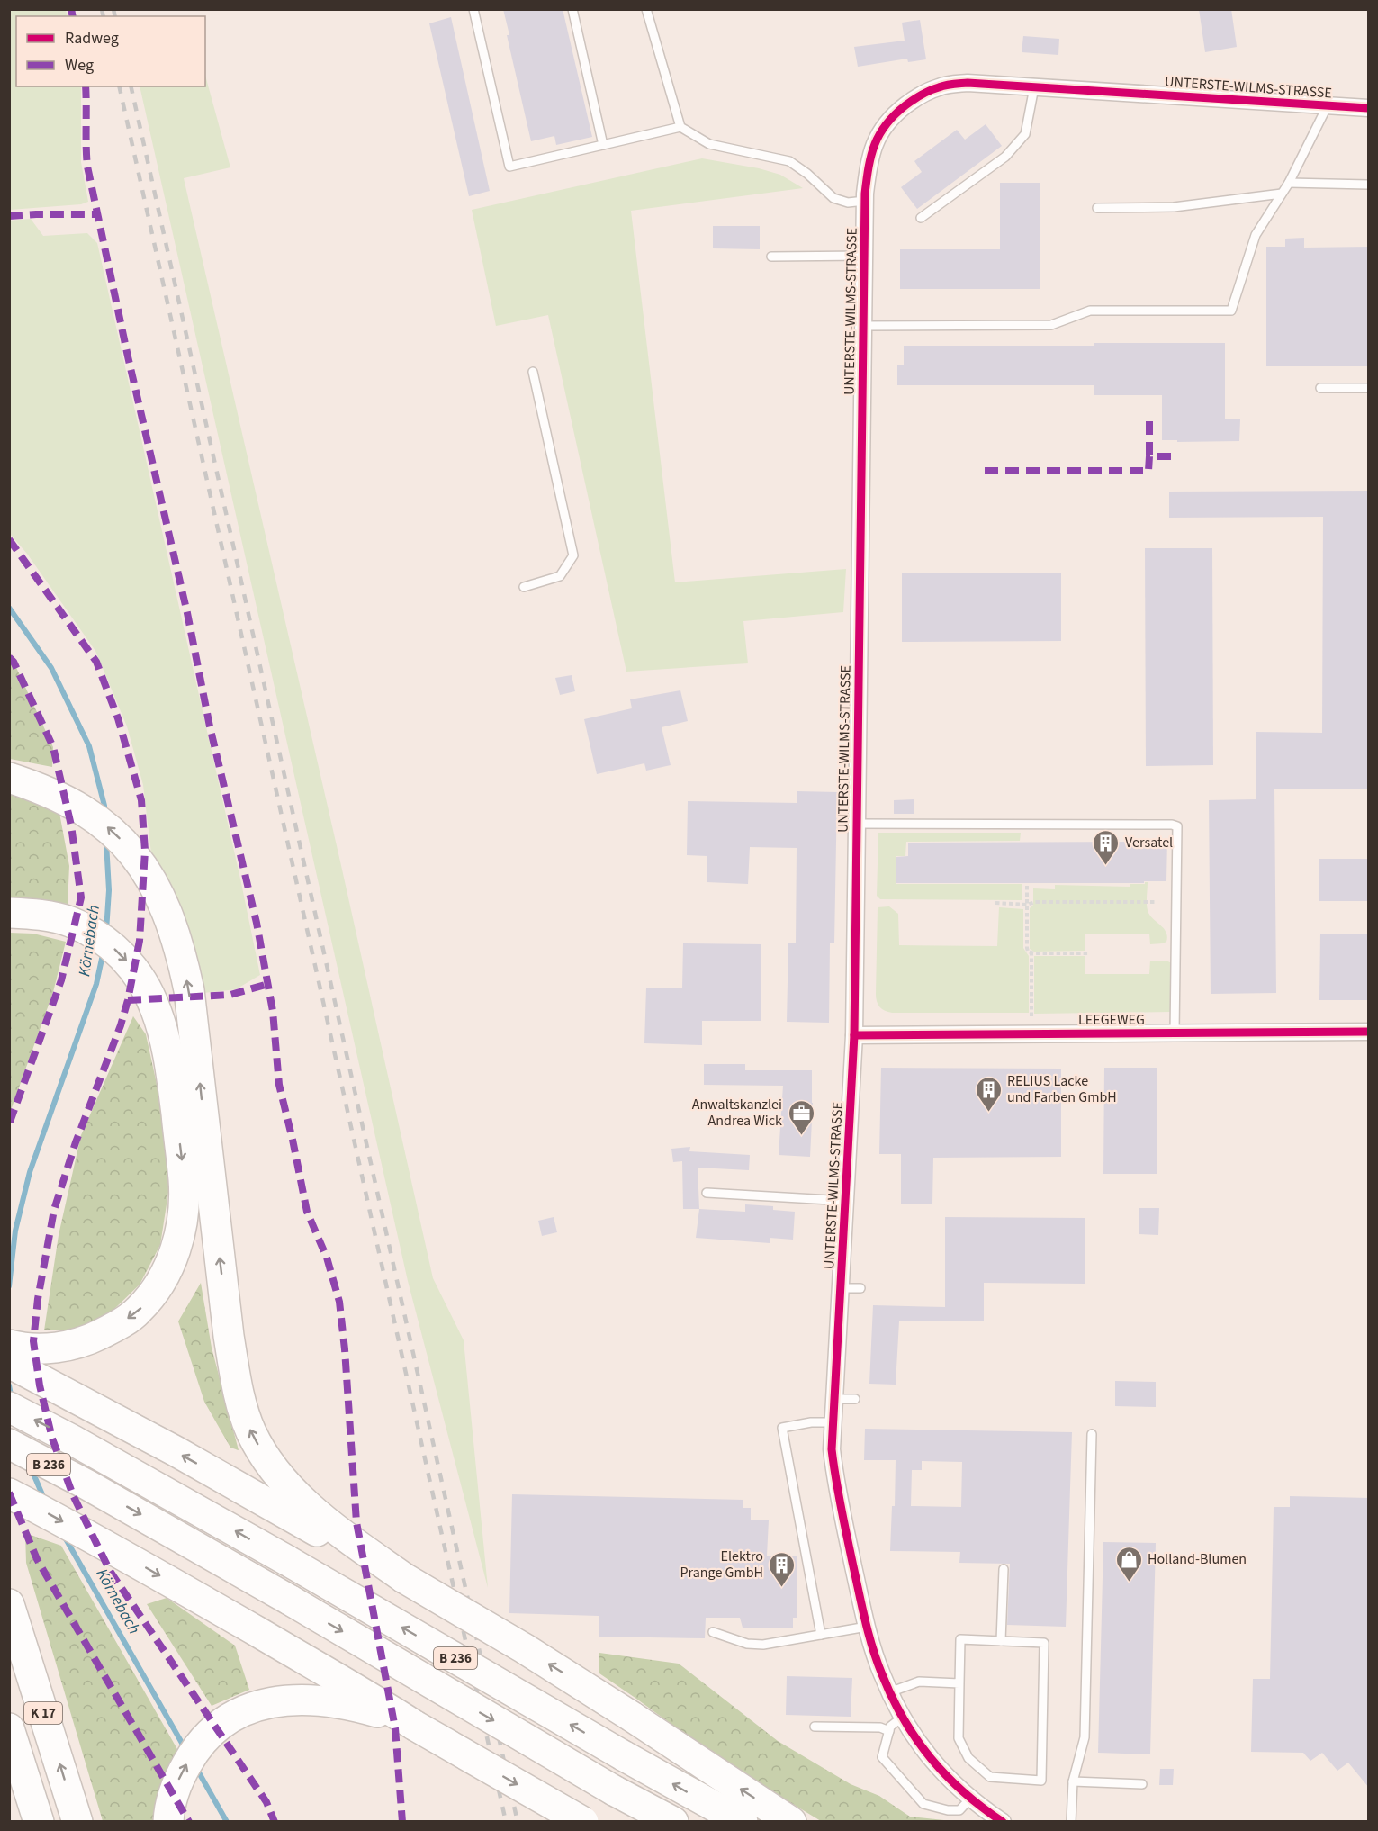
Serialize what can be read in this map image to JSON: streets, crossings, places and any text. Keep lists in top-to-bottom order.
{
  "streets": {
    "highway": ["B 236", "K 17"],
    "street": ["UNTERSTE-WILMS-STRASSE", "LEEGEWEG"]
  },
  "crossings": [
    ["UNTERSTE-WILMS-STRASSE", "LEEGEWEG"]
  ],
  "water": ["Körnebach"],
  "places": {
    "building": ["Versatel", "RELIUS Lacke und Farben GmbH", "Elektro Prange GmbH"],
    "office": ["Anwaltskanzlei Andrea Wick"],
    "shop": ["Holland-Blumen"]
  },
  "legend": ["Radweg", "Weg"]
}
